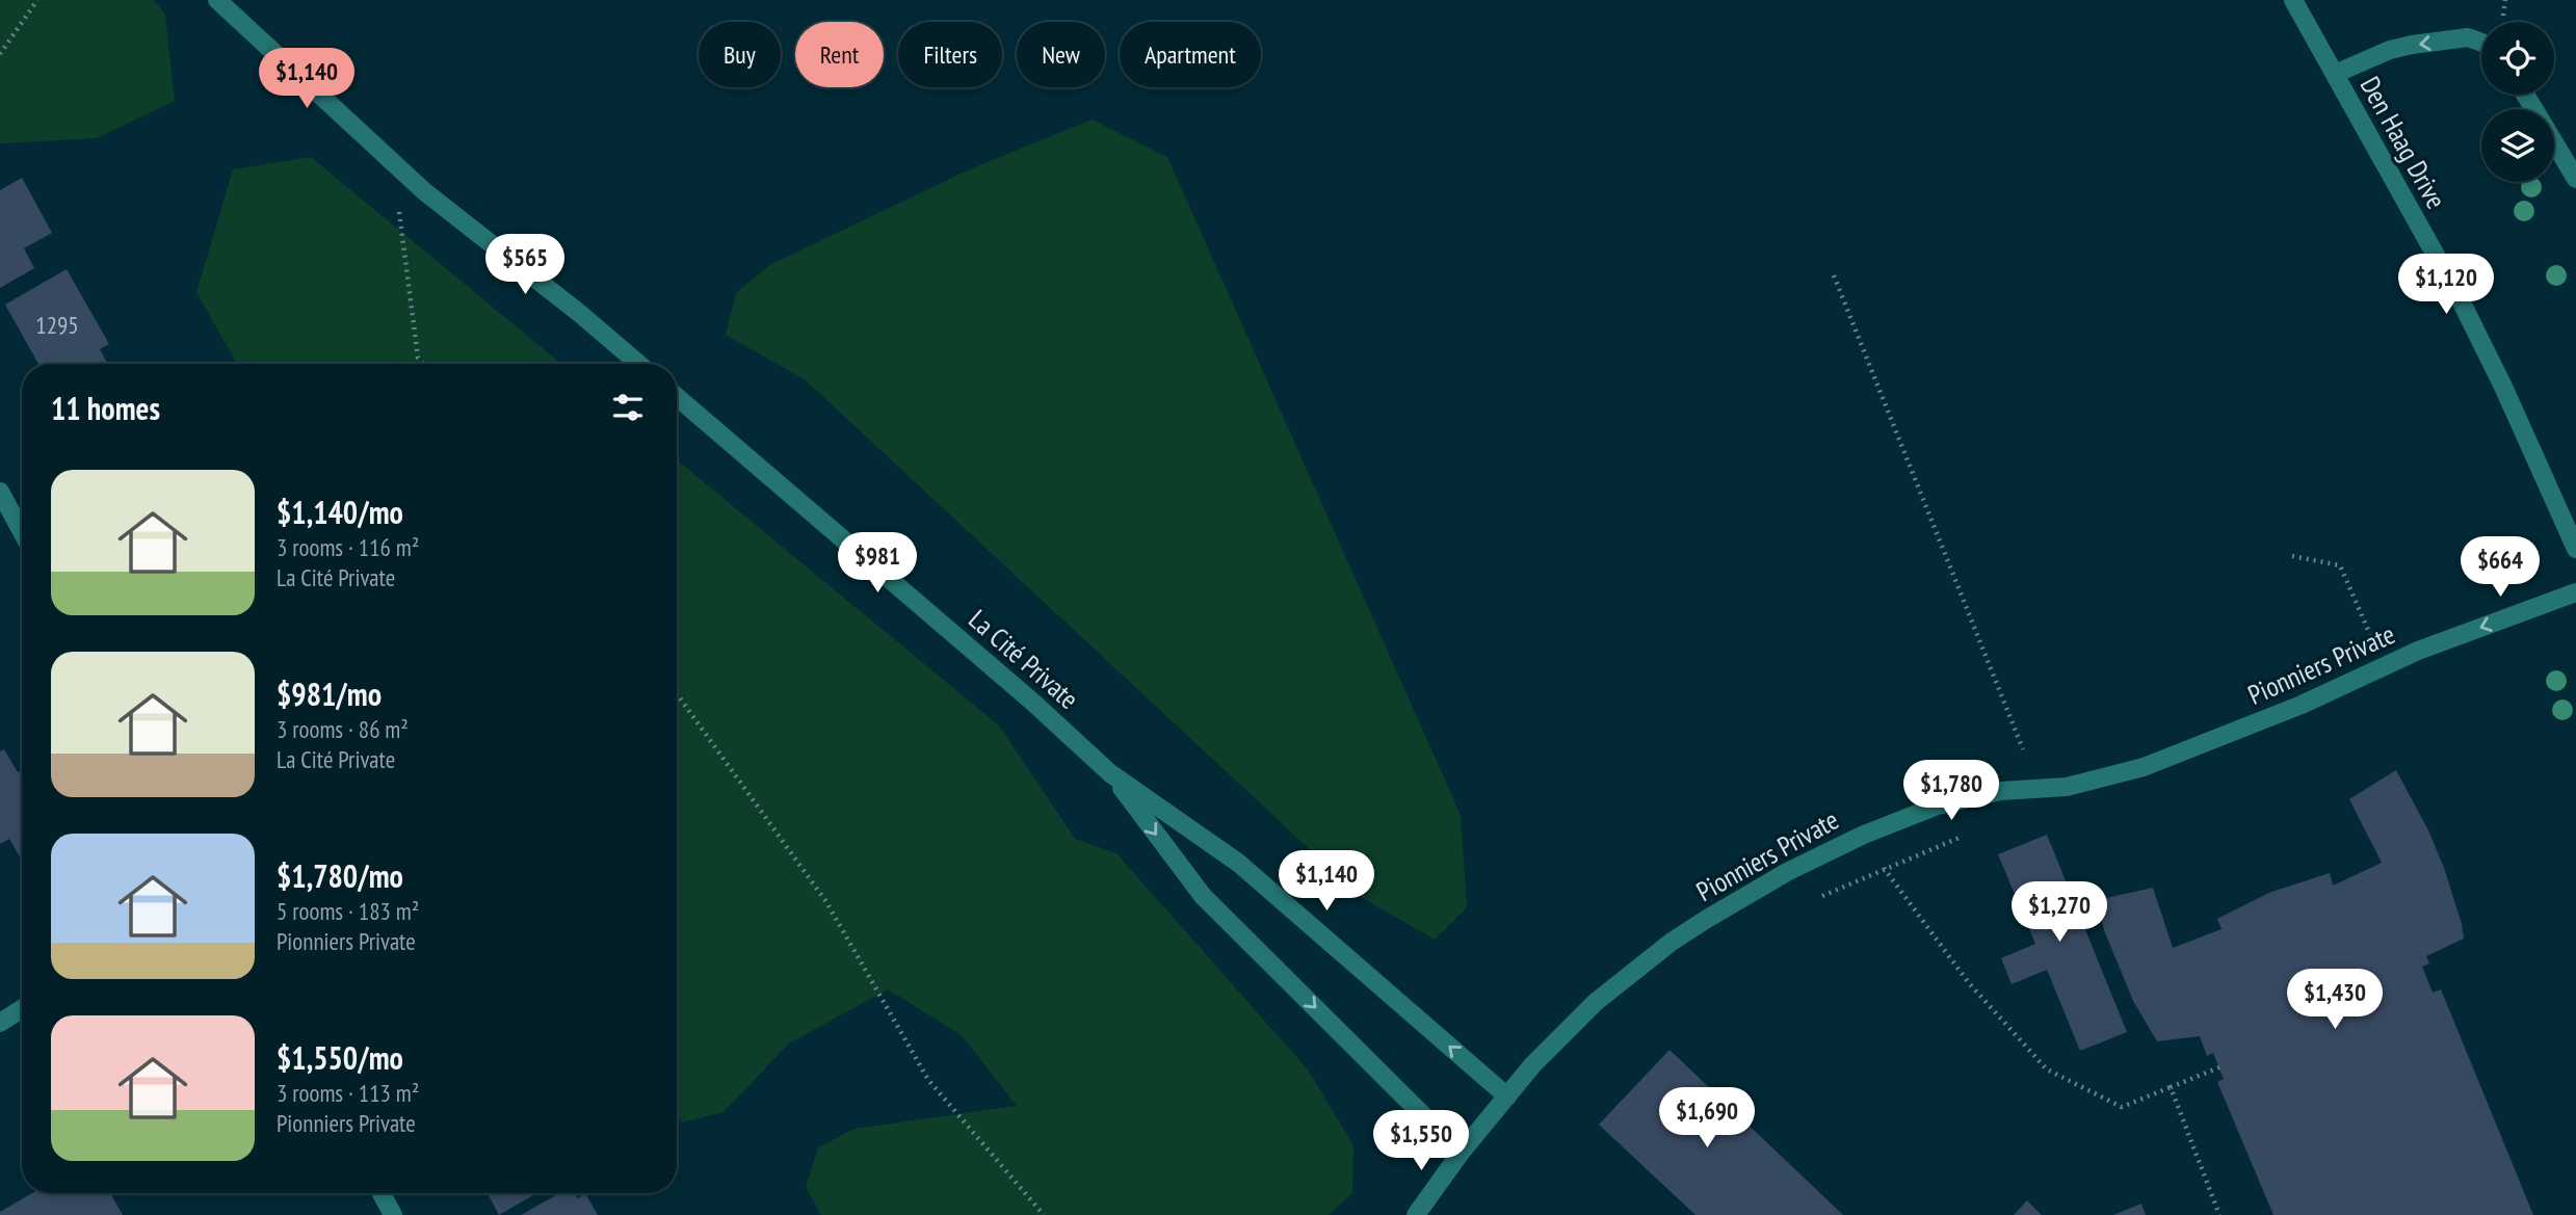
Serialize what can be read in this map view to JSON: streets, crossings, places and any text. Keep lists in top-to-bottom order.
{
  "streets": {
    "street": ["Den Haag Drive", "La Cité Private", "Pionniers Private"]
  },
  "crossings": [
    ["La Cité Private", "Pionniers Private"]
  ],
  "one_way": ["Pionniers Private"],
  "house_numbers": ["1295"],
  "page": {
    "chip": [
      "Buy",
      "Rent",
      "Filters",
      "New",
      "Apartment"
    ],
    "price": [
      "$1,140",
      "$565",
      "$1,120",
      "$981",
      "$664",
      "$1,780",
      "$1,140",
      "$1,270",
      "$1,430",
      "$1,690",
      "$1,550"
    ],
    "heading": "11 homes",
    "list": [
      {
        "name": "$1,140/mo",
        "note": "3 rooms · 116 m² · La Cité Private"
      },
      {
        "name": "$981/mo",
        "note": "3 rooms · 86 m² · La Cité Private"
      },
      {
        "name": "$1,780/mo",
        "note": "5 rooms · 183 m² · Pionniers Private"
      },
      {
        "name": "$1,550/mo",
        "note": "3 rooms · 113 m² · Pionniers Private"
      }
    ]
  }
}
